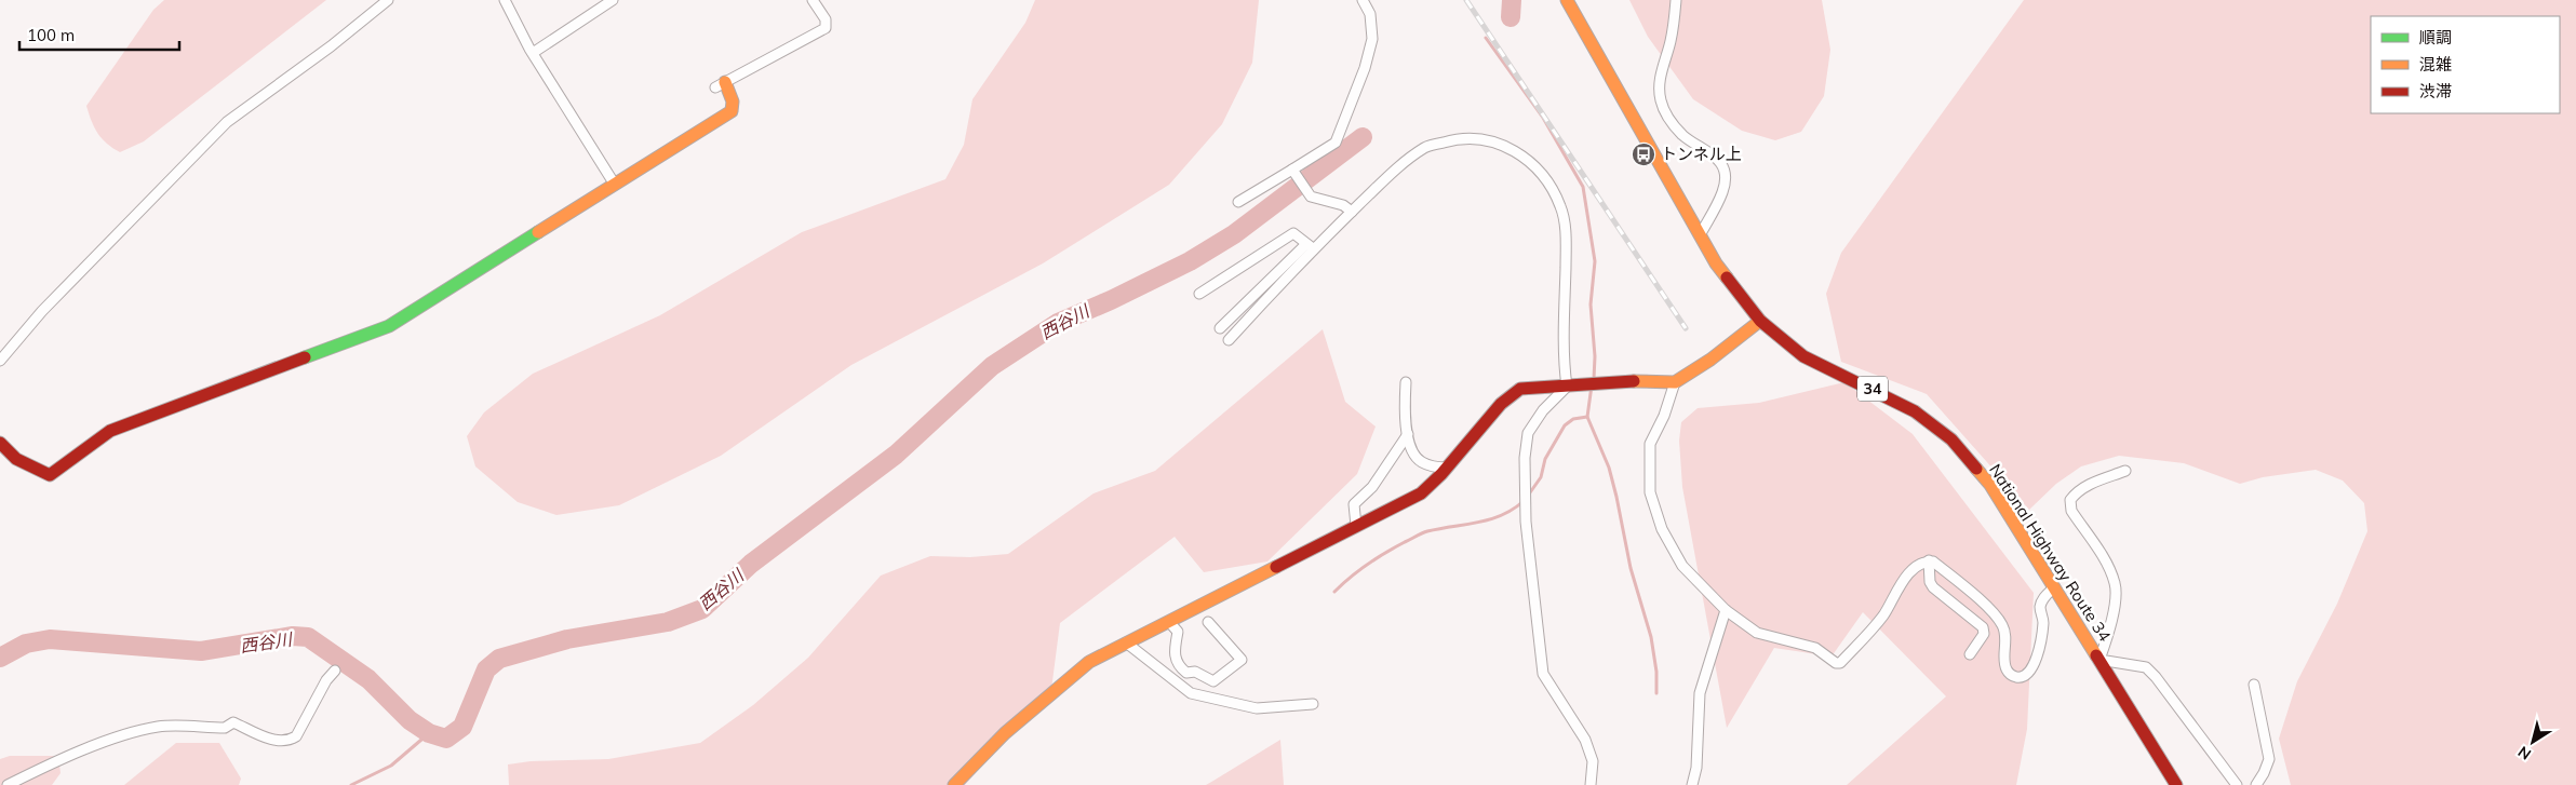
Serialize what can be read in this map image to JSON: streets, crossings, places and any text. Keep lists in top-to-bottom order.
{
  "streets": {
    "main road": ["34", "National Highway Route 34"]
  },
  "water": ["西谷川"],
  "places": {
    "bus stop": ["トンネル上"]
  },
  "legend": ["順調", "混雑", "渋滞"],
  "scale_bar": "100 m",
  "north": "bottom left"
}
